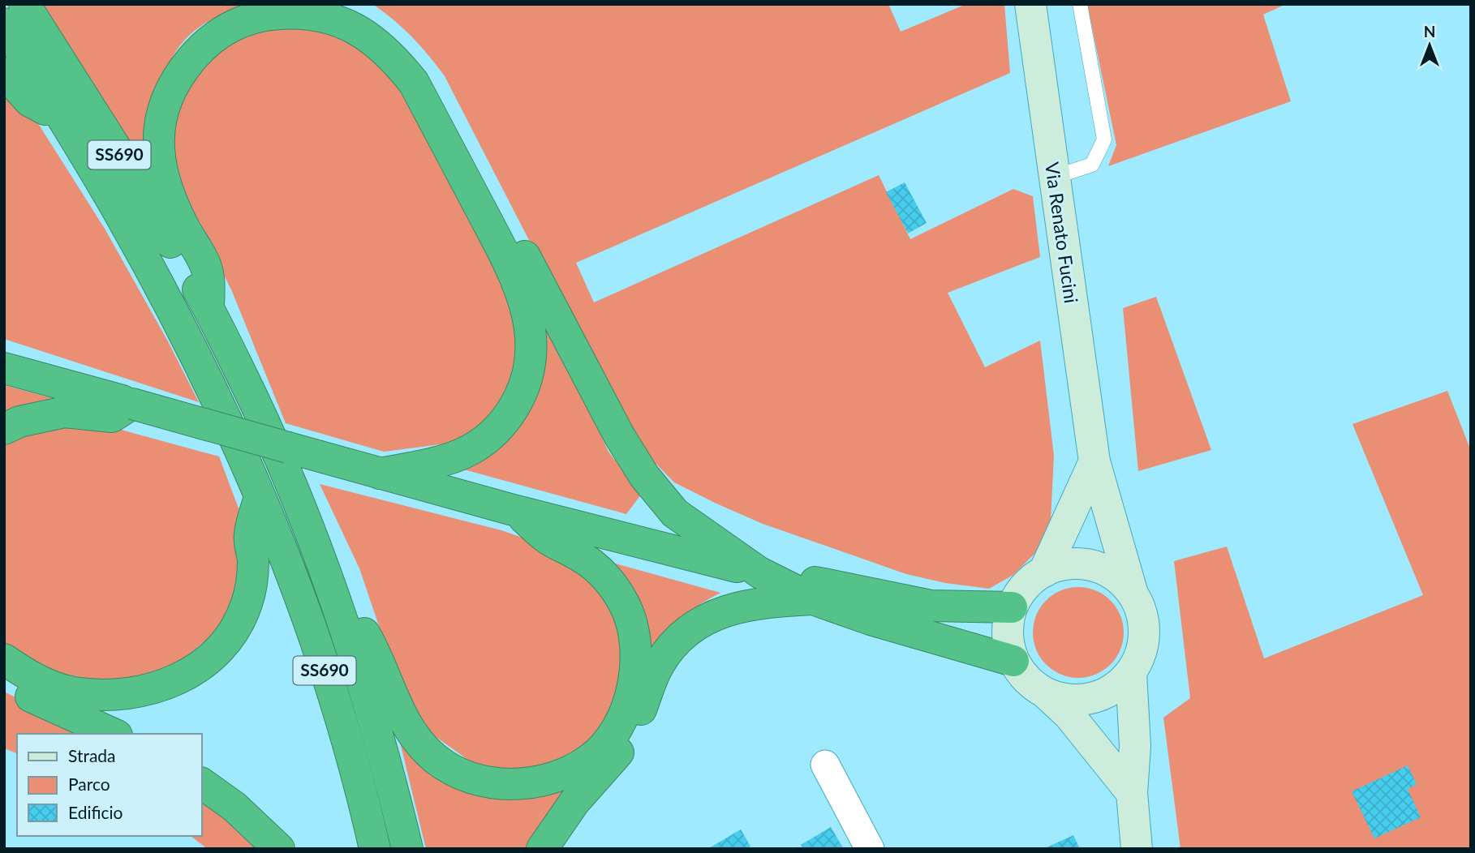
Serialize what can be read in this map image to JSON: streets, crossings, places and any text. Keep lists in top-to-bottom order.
{
  "streets": {
    "highway": ["SS690"],
    "street": ["Via Renato Fucini"]
  },
  "legend": ["Strada", "Parco", "Edificio"],
  "north": "top"
}
